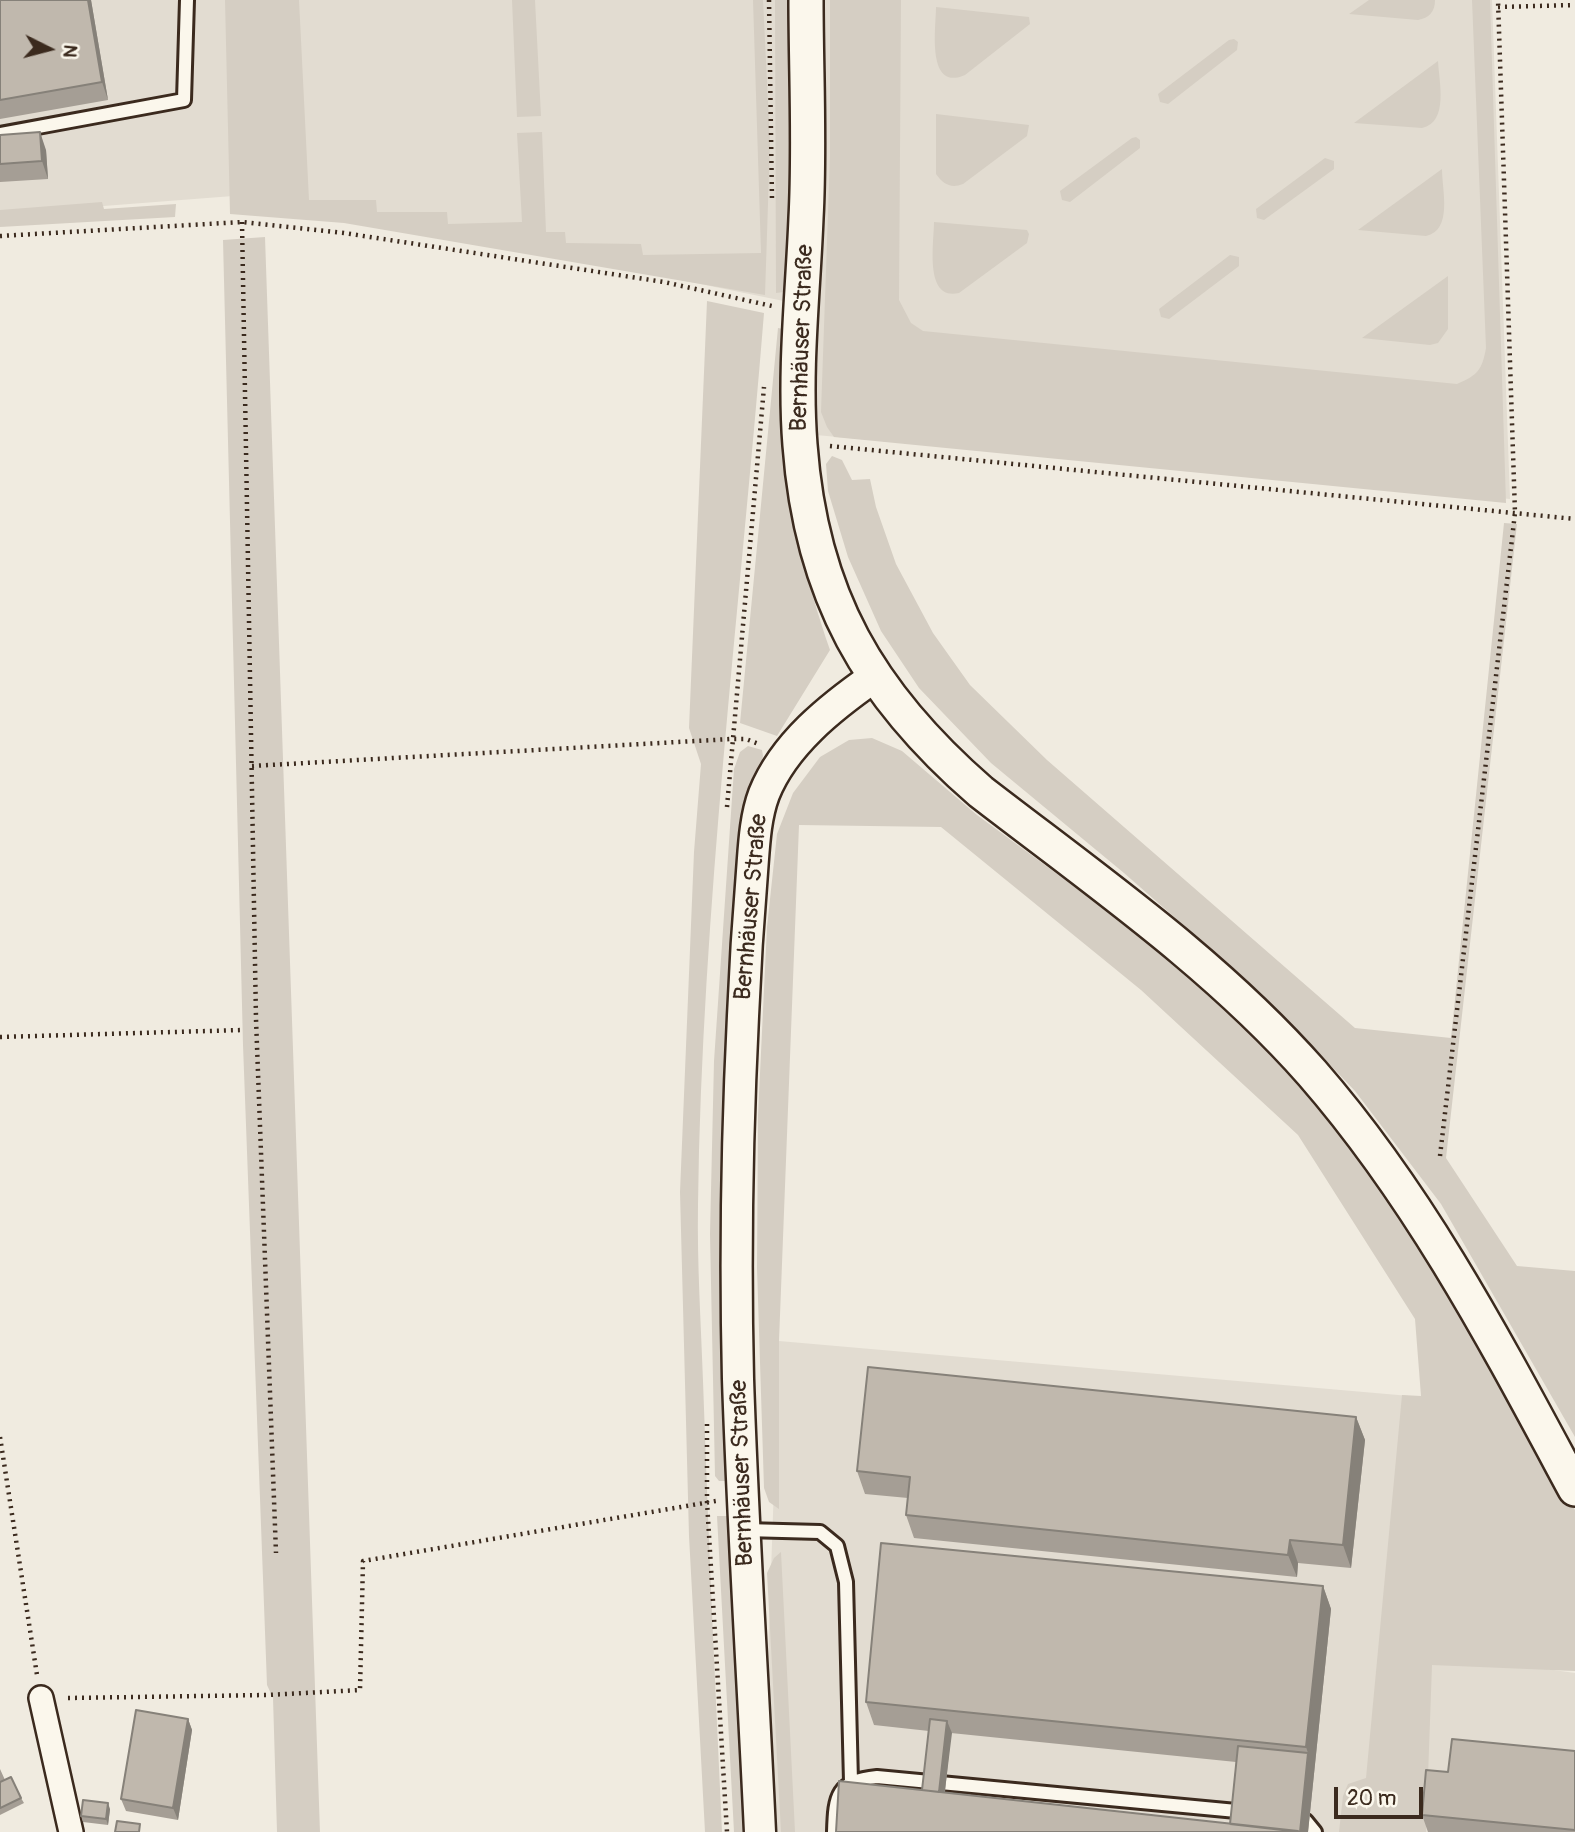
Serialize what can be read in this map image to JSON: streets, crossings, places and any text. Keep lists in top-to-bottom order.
{
  "streets": {
    "main road": ["Bernhäuser Straße"]
  },
  "scale_bar": "20 m",
  "north": "right"
}
